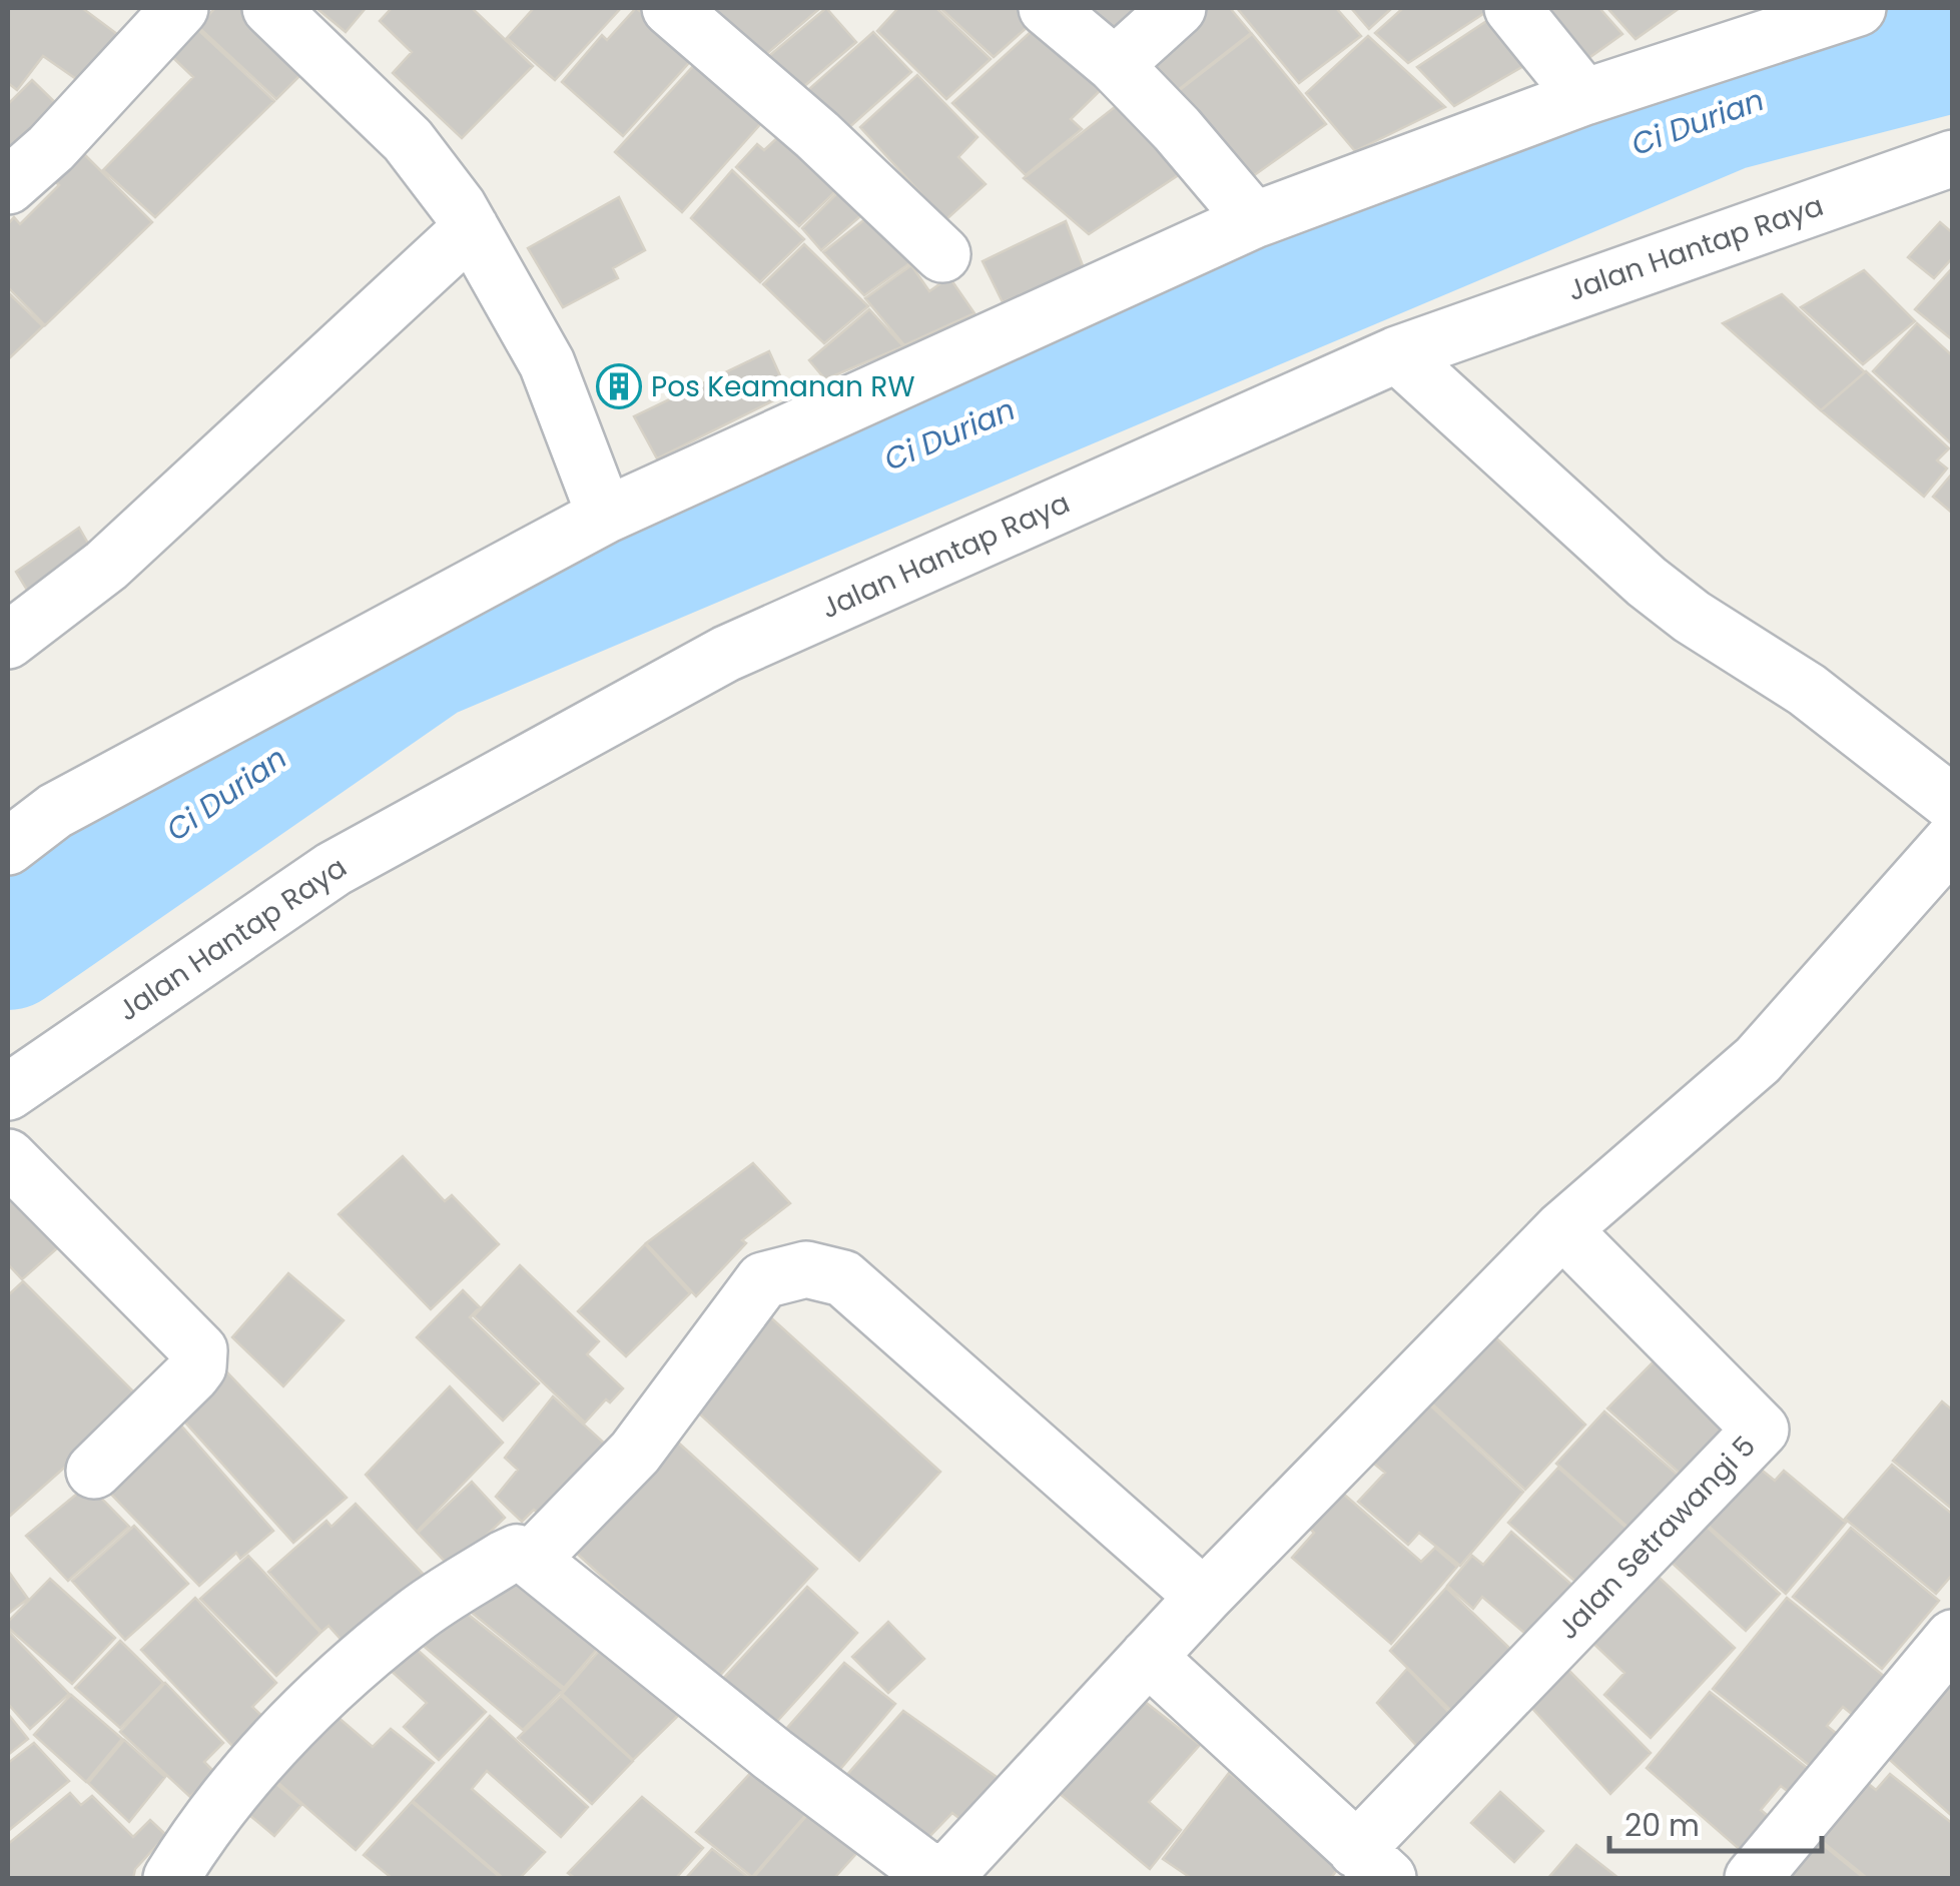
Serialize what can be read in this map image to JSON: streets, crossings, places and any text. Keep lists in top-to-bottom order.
{
  "streets": {
    "street": ["Jalan Hantap Raya", "Jalan Setrawangi 5"]
  },
  "water": ["Ci Durian"],
  "places": {
    "building": ["Pos Keamanan RW"]
  },
  "scale_bar": "20 m"
}
